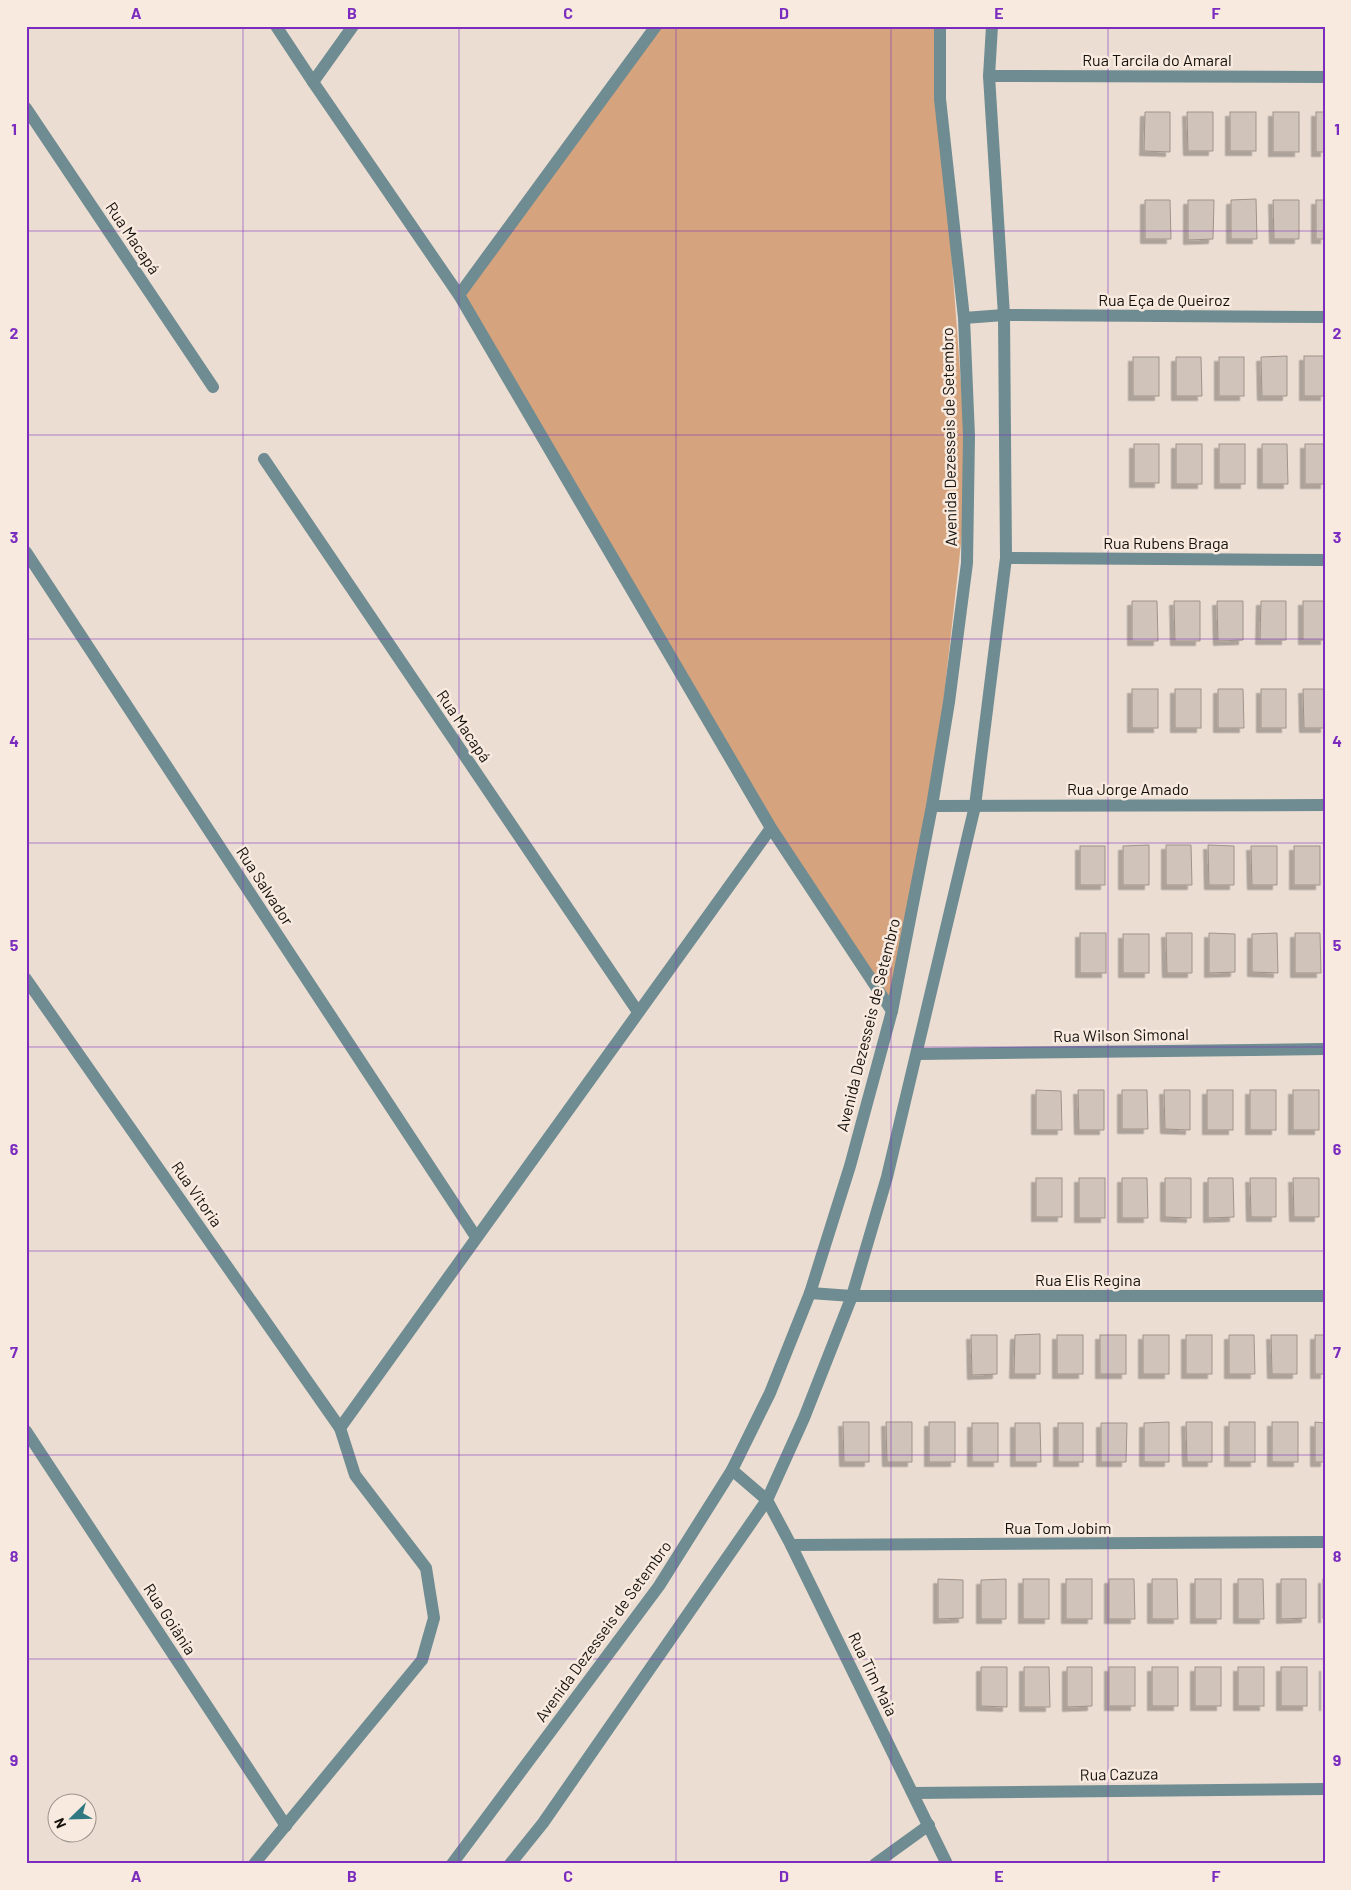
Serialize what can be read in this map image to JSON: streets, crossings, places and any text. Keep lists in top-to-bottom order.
{
  "streets": {
    "street": [
      "Rua Tarcila do Amaral",
      "Rua Macapá",
      "Rua Eça de Queiroz",
      "Avenida Dezesseis de Setembro",
      "Rua Rubens Braga",
      "Rua Jorge Amado",
      "Rua Salvador",
      "Rua Wilson Simonal",
      "Rua Vitoria",
      "Rua Elis Regina",
      "Rua Tom Jobim",
      "Rua Goiânia",
      "Rua Tim Maia",
      "Rua Cazuza"
    ]
  },
  "crossings": [
    ["Rua Eça de Queiroz", "Avenida Dezesseis de Setembro"],
    ["Avenida Dezesseis de Setembro", "Rua Jorge Amado"],
    ["Avenida Dezesseis de Setembro", "Rua Elis Regina"],
    ["Rua Vitoria", "Rua Goiânia"],
    ["Rua Tom Jobim", "Rua Tim Maia"],
    ["Rua Tim Maia", "Rua Cazuza"]
  ],
  "north": "bottom left",
  "grid": {
    "columns": [
      "A",
      "B",
      "C",
      "D",
      "E",
      "F"
    ],
    "rows": [
      "1",
      "2",
      "3",
      "4",
      "5",
      "6",
      "7",
      "8",
      "9"
    ]
  }
}
